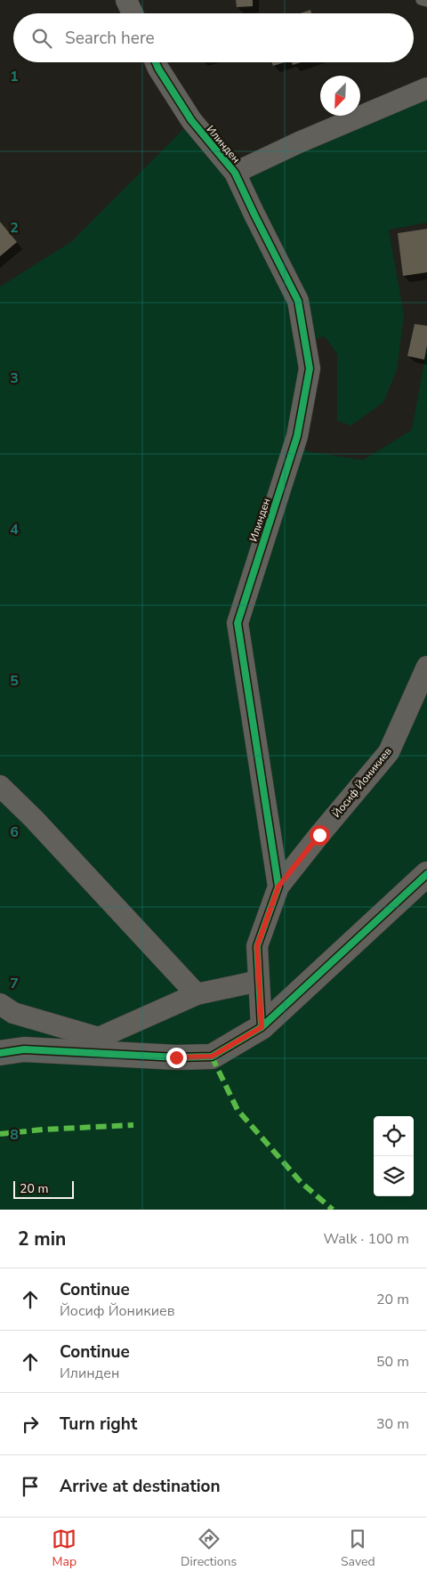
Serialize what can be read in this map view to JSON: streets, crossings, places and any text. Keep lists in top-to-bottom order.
{
  "streets": {
    "street": ["Илинден", "Йосиф Йоникиев"]
  },
  "crossings": [
    ["Илинден", "Йосиф Йоникиев"]
  ],
  "scale_bar": "20 m",
  "north": "bottom left",
  "page": {
    "search": "Search here",
    "scale": "20 m",
    "heading": ["2 min", "Walk · 100 m"],
    "list": [
      ["Continue", "Йосиф Йоникиев", "20 m"],
      ["Continue", "Илинден", "50 m"],
      ["Turn right", "30 m"],
      "Arrive at destination"
    ],
    "nav": ["Map", "Directions", "Saved"]
  },
  "grid": {
    "rows": [
      "1",
      "2",
      "3",
      "4",
      "5",
      "6",
      "7",
      "8"
    ]
  }
}
